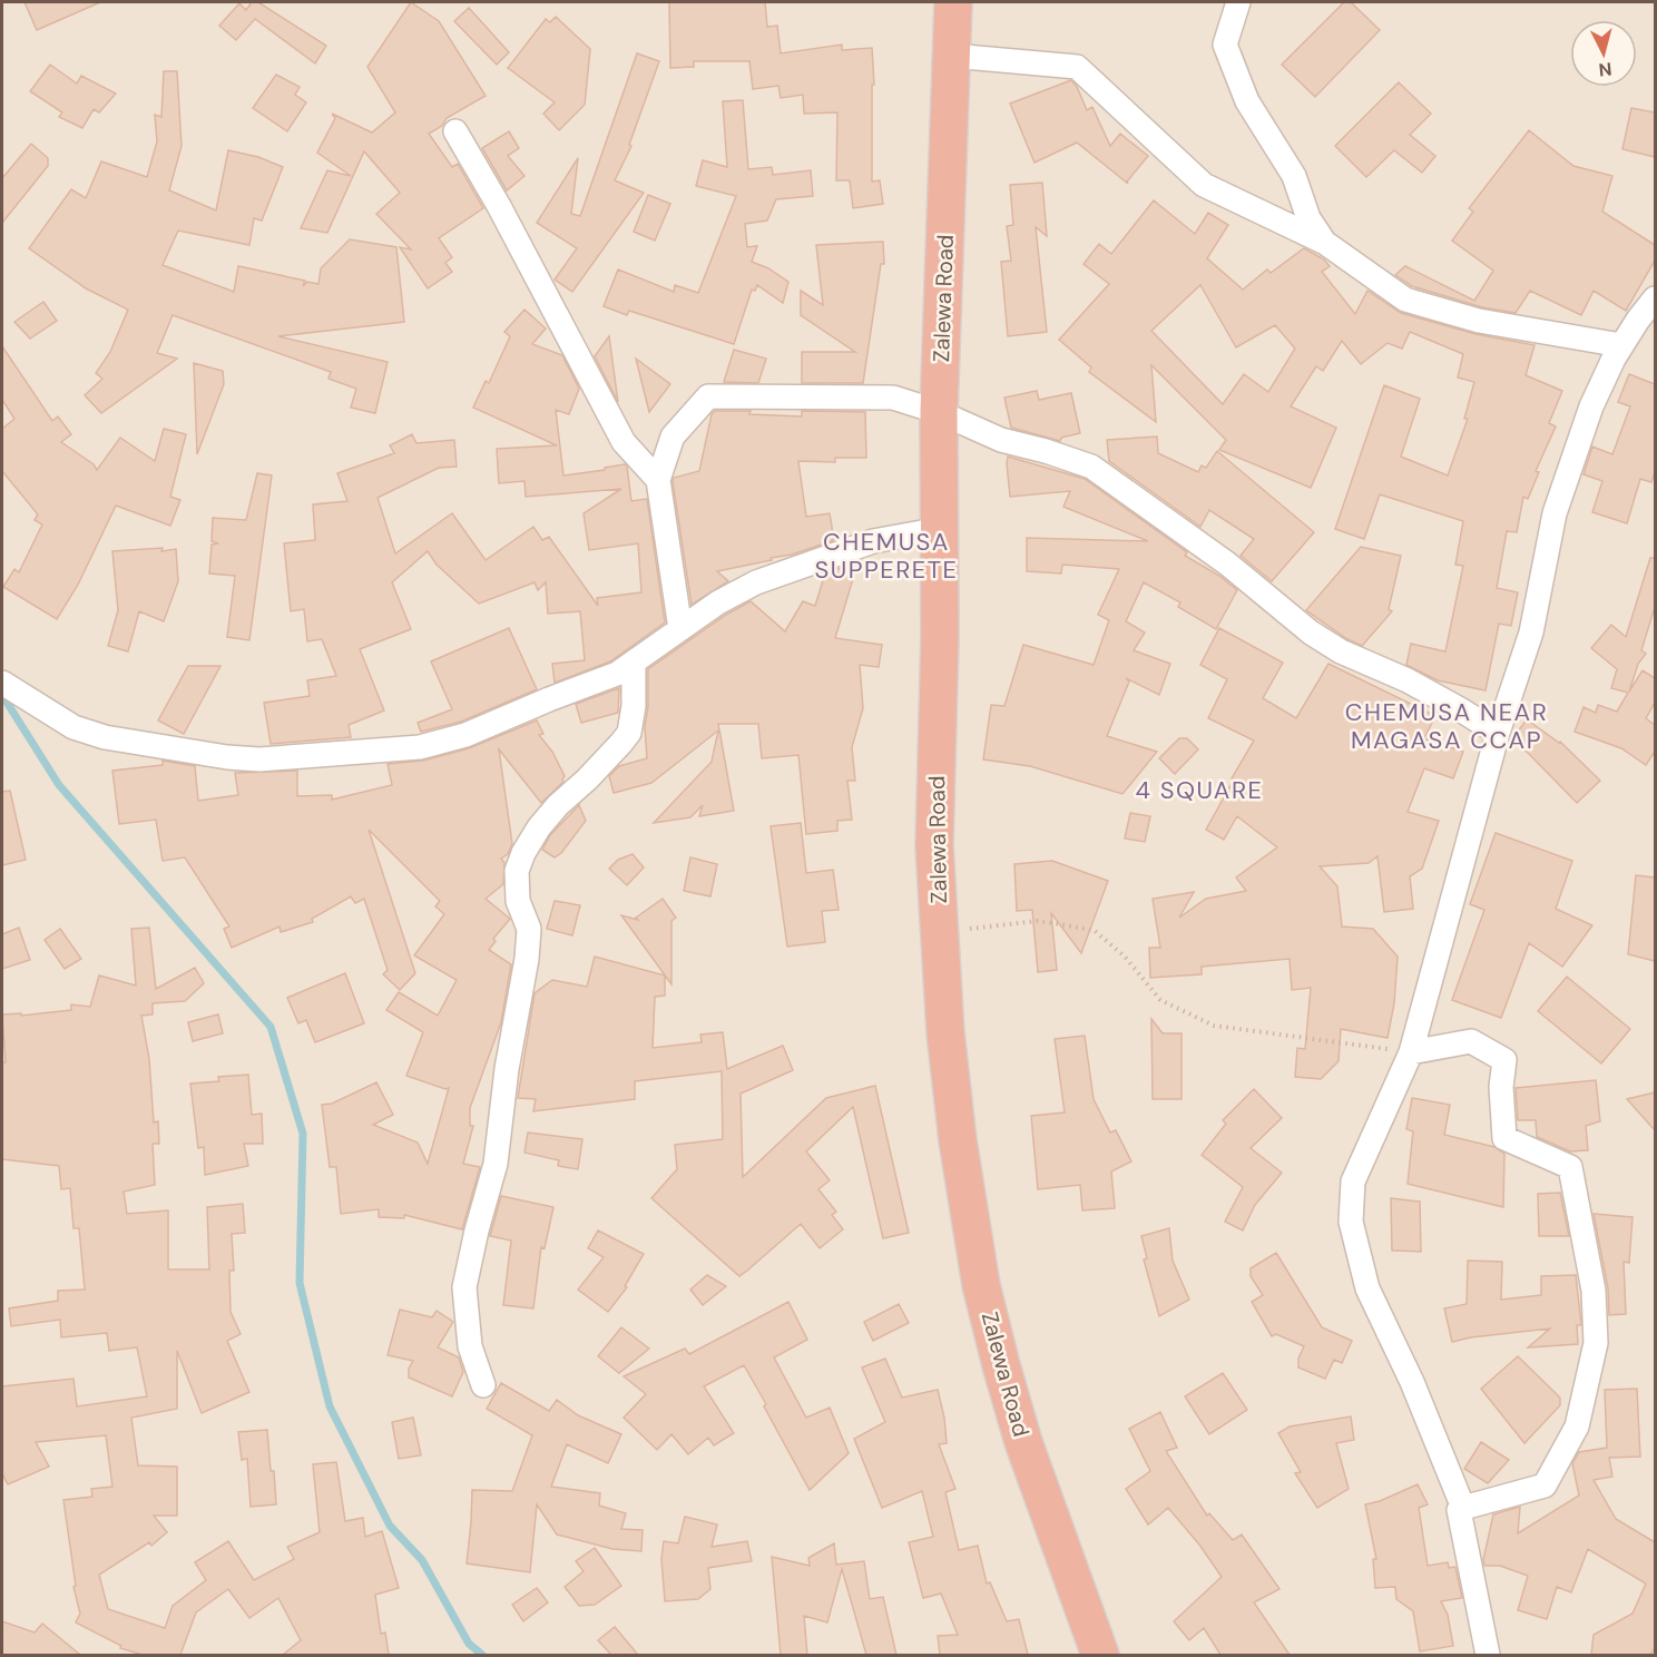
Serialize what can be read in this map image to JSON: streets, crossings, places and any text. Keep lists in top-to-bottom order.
{
  "streets": {
    "highway": ["Zalewa Road"]
  },
  "districts": ["CHEMUSA SUPPERETE", "CHEMUSA NEAR MAGASA CCAP", "4 SQUARE"],
  "north": "bottom"
}
